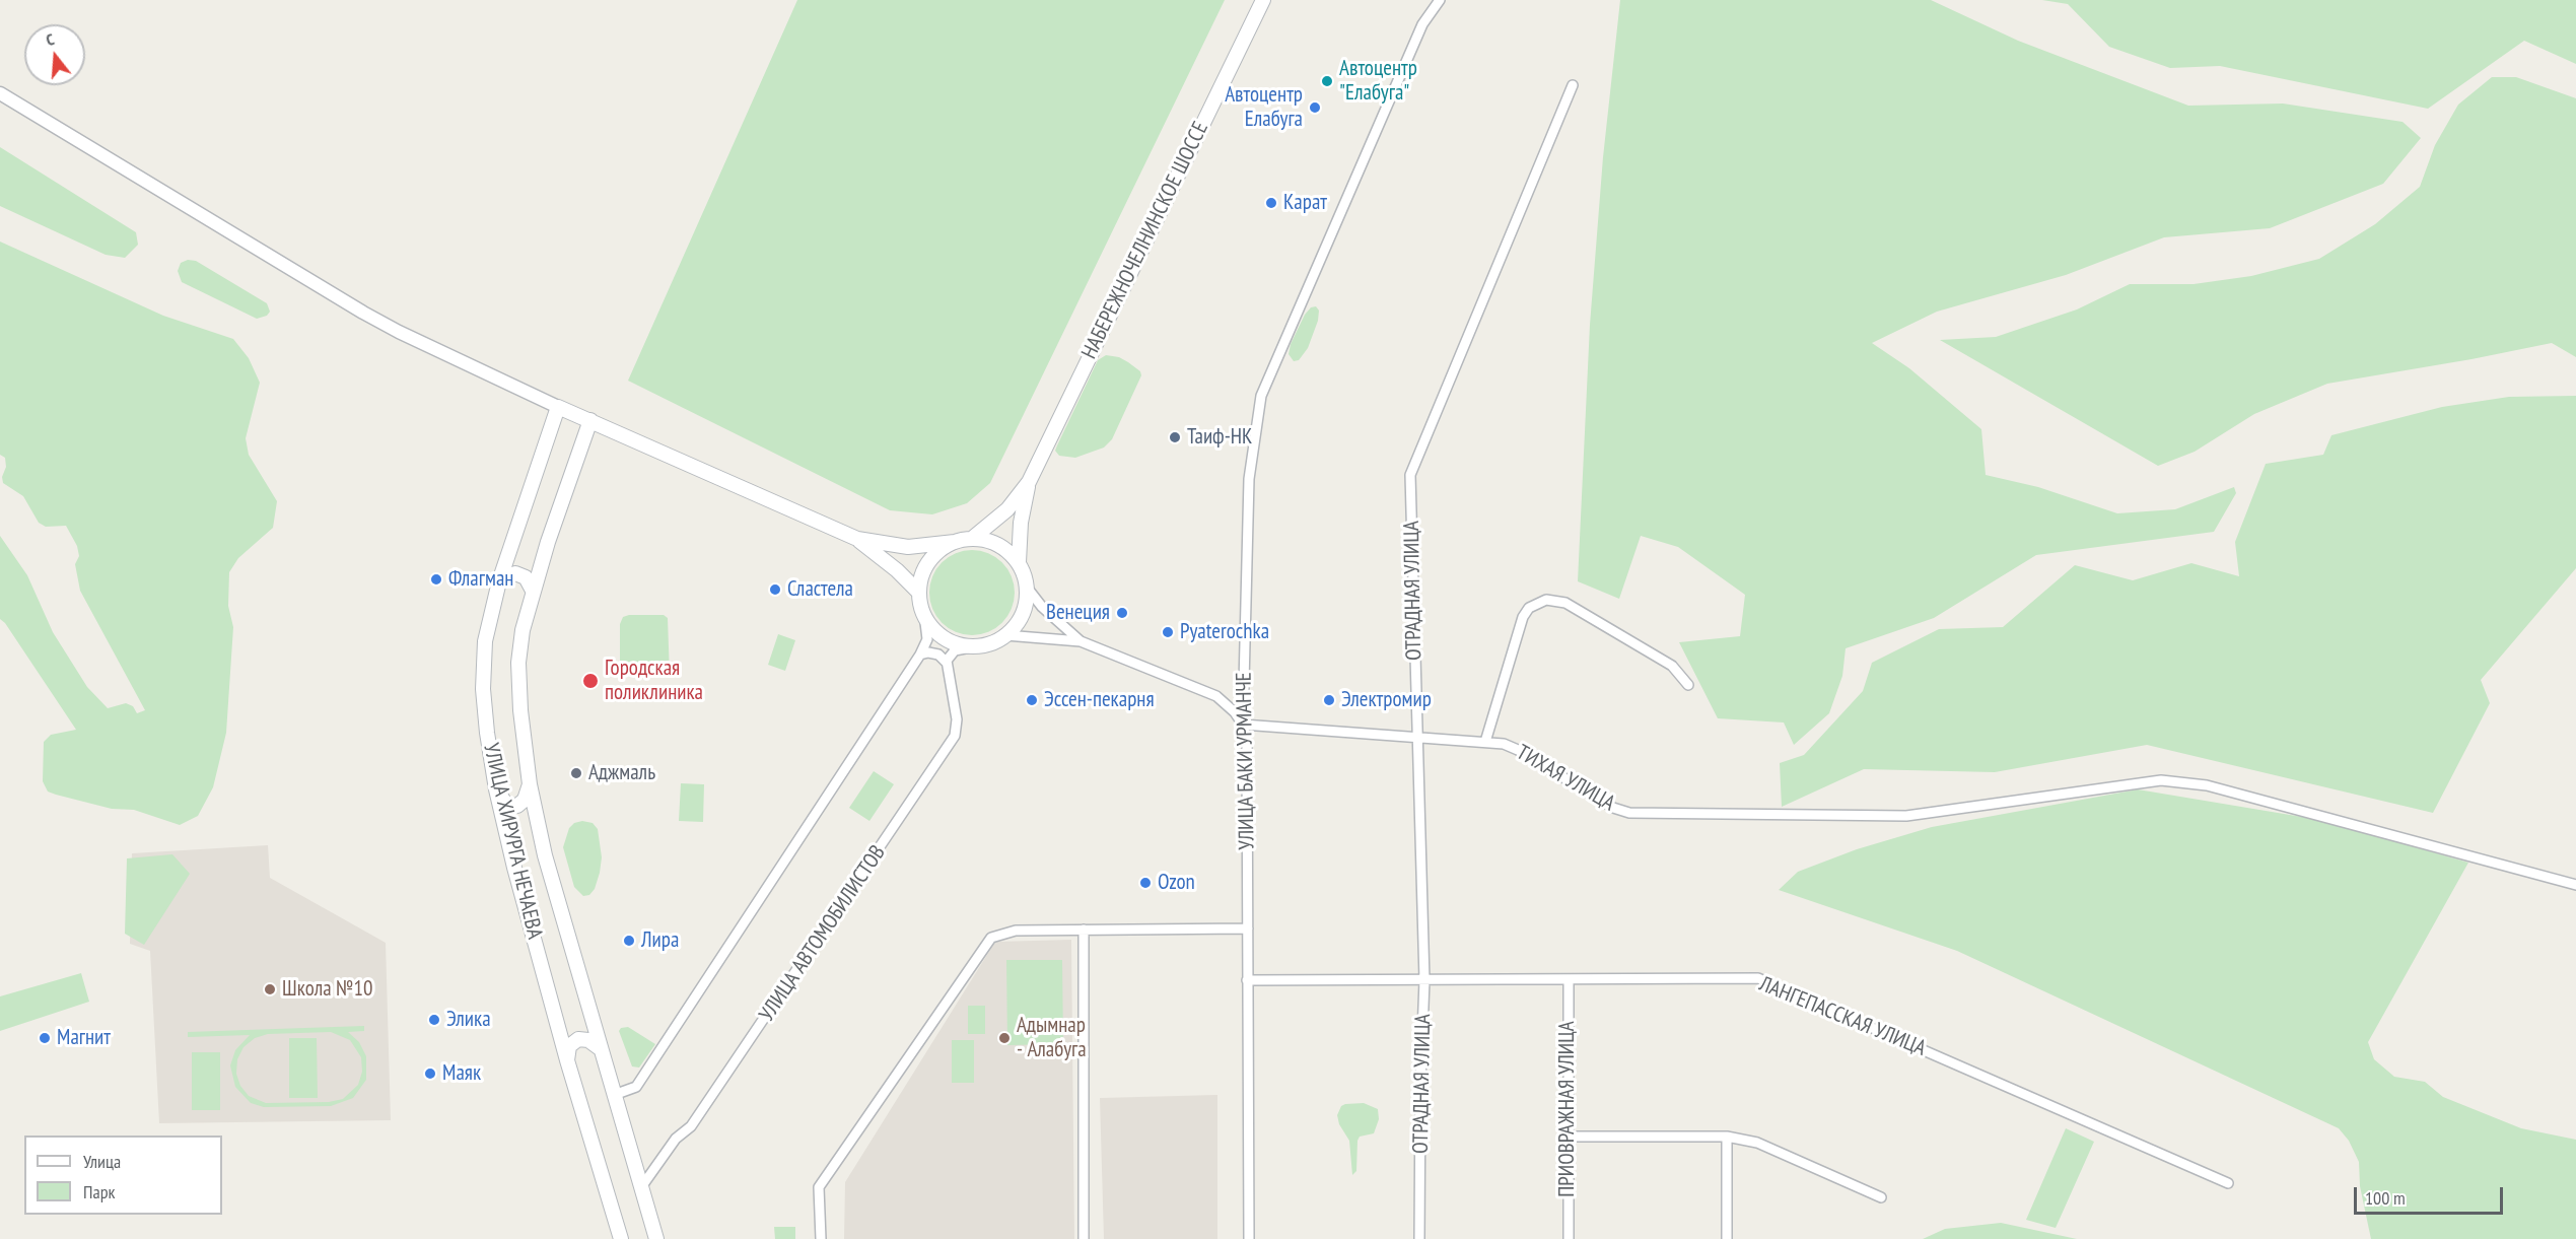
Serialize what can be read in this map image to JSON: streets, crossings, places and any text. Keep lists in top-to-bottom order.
{
  "streets": {
    "main road": ["НАБЕРЕЖНОЧЕЛНИНСКОЕ ШОССЕ", "УЛИЦА ХИРУРГА НЕЧАЕВА"],
    "street": [
      "ОТРАДНАЯ УЛИЦА",
      "УЛИЦА БАКИ УРМАНЧЕ",
      "ТИХАЯ УЛИЦА",
      "УЛИЦА АВТОМОБИЛИСТОВ",
      "ЛАНГЕПАССКАЯ УЛИЦА",
      "ПРИОВРАЖНАЯ УЛИЦА"
    ]
  },
  "crossings": [
    ["ОТРАДНАЯ УЛИЦА", "ТИХАЯ УЛИЦА"],
    ["ОТРАДНАЯ УЛИЦА", "ЛАНГЕПАССКАЯ УЛИЦА"],
    ["УЛИЦА БАКИ УРМАНЧЕ", "ТИХАЯ УЛИЦА"],
    ["УЛИЦА БАКИ УРМАНЧЕ", "ЛАНГЕПАССКАЯ УЛИЦА"],
    ["УЛИЦА ХИРУРГА НЕЧАЕВА", "УЛИЦА АВТОМОБИЛИСТОВ"],
    ["ЛАНГЕПАССКАЯ УЛИЦА", "ПРИОВРАЖНАЯ УЛИЦА"]
  ],
  "places": [
    "Автоцентр \"Елабуга\"",
    "Автоцентр Елабуга",
    "Карат",
    "Таиф-НК",
    "Флагман",
    "Сластела",
    "Венеция",
    "Pyaterochka",
    "Городская поликлиника",
    "Эссен-пекарня",
    "Электромир",
    "Аджмаль",
    "Ozon",
    "Лира",
    "Школа №10",
    "Элика",
    "Магнит",
    "Адымнар - Алабуга",
    "Маяк"
  ],
  "legend": ["Улица", "Парк"],
  "scale_bar": "100 m",
  "north": "top"
}
